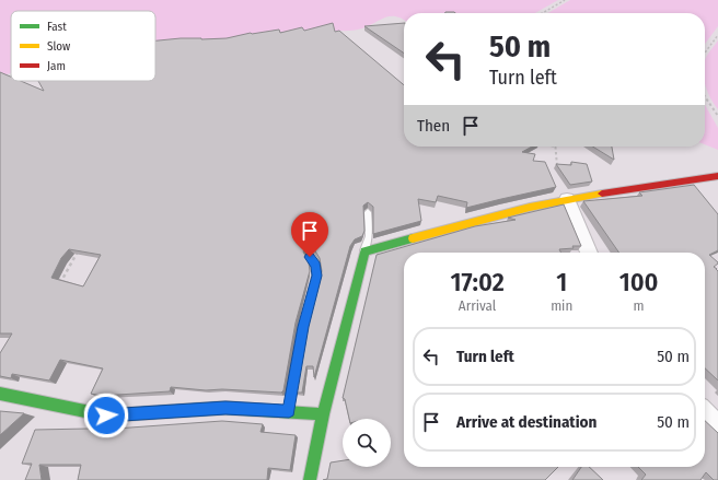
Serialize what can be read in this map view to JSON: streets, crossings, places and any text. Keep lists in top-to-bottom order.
{
  "legend": ["Fast", "Slow", "Jam"],
  "page": {
    "turn": ["50 m", "Turn left"],
    "then": "Then",
    "eta": [
      "17:02",
      "Arrival",
      "1",
      "min",
      "100",
      "m"
    ],
    "list": [
      {
        "name": "Turn left",
        "value": "50 m"
      },
      {
        "name": "Arrive at destination",
        "value": "50 m"
      }
    ]
  }
}
